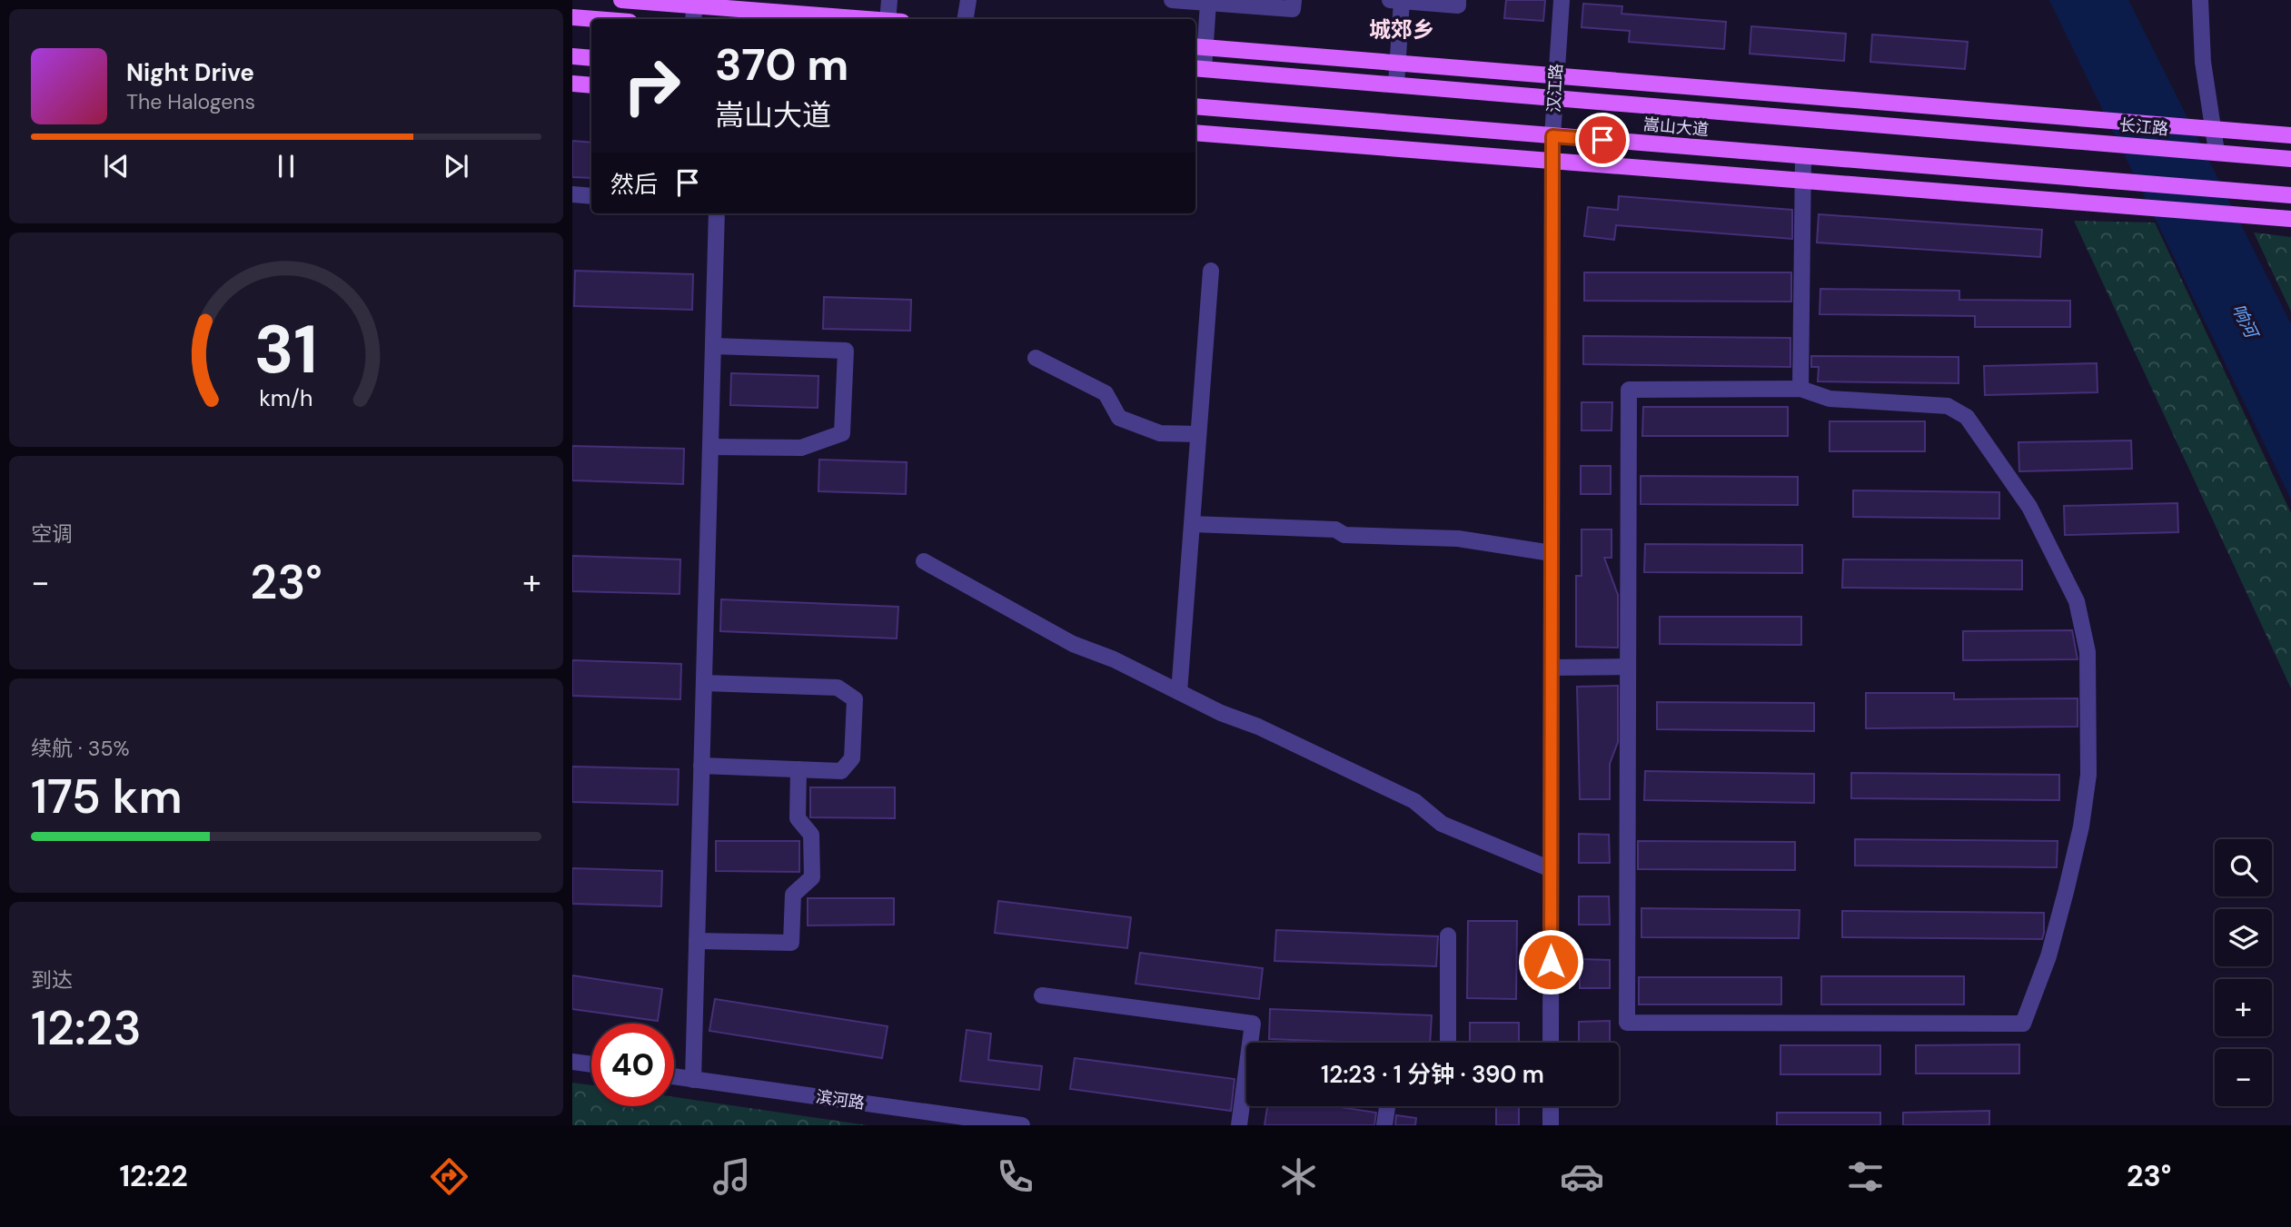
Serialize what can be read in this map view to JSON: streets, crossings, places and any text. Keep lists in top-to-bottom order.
{
  "streets": {
    "main road": ["嵩山大道", "长江路"],
    "street": ["汉江路", "滨河路"]
  },
  "crossings": [
    ["汉江路", "嵩山大道"],
    ["嵩山大道", "长江路"]
  ],
  "districts": ["城郊乡"],
  "water": ["响河"],
  "page": {
    "turn": ["370 m", "嵩山大道"],
    "song": ["Night Drive", "The Halogens"],
    "then": "然后",
    "tile": [
      "空调",
      ["续航 · 35%", "175 km"],
      ["到达", "12:23"]
    ],
    "heat": ["−", "23°", "+"],
    "map_buttons": ["+", "−"],
    "limit": "40",
    "trip": "12:23 · 1 分钟 · 390 m",
    "tabs": ["12:22", "23°"],
    "gauge": ["31", "km/h"]
  }
}
